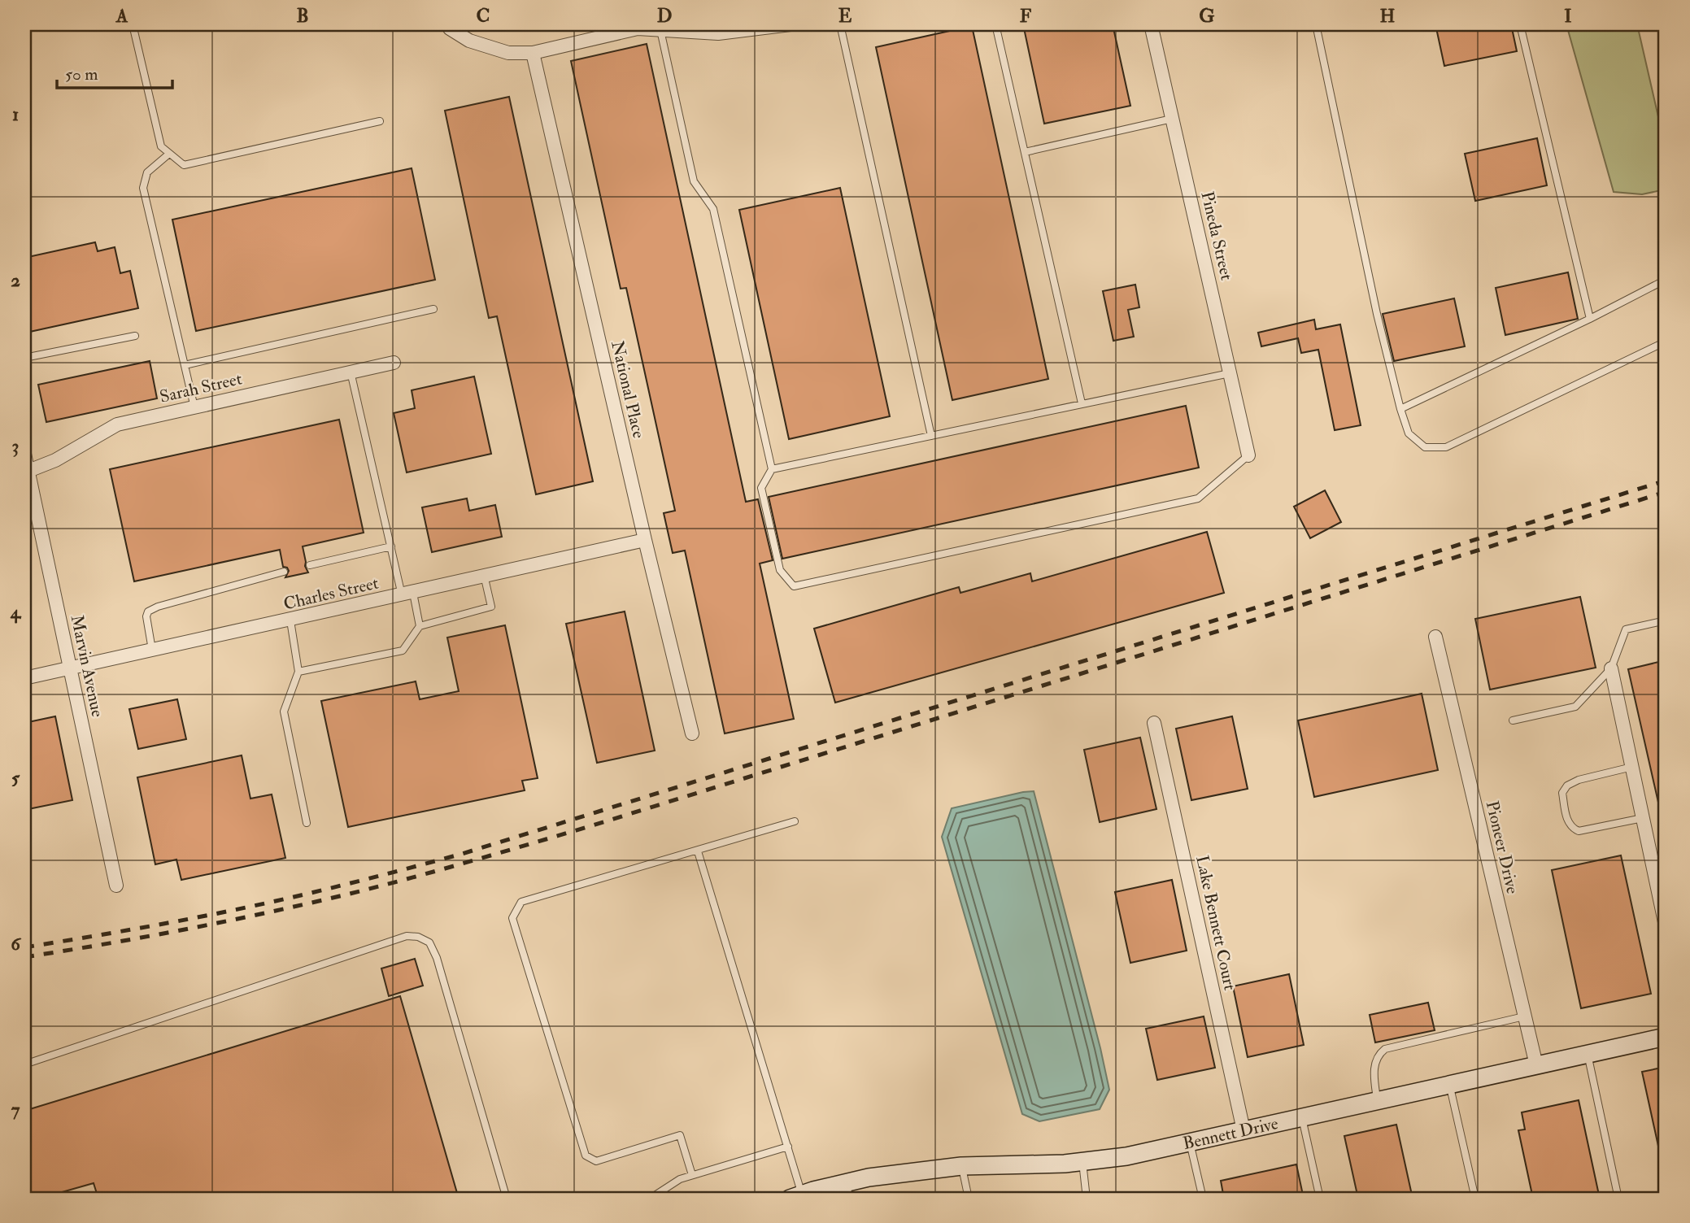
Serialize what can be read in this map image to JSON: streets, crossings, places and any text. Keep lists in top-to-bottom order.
{
  "streets": {
    "street": [
      "Pineda Street",
      "Sarah Street",
      "National Place",
      "Charles Street",
      "Marvin Avenue",
      "Pioneer Drive",
      "Lake Bennett Court",
      "Bennett Drive"
    ]
  },
  "crossings": [
    ["Sarah Street", "Marvin Avenue"],
    ["National Place", "Charles Street"],
    ["Charles Street", "Marvin Avenue"],
    ["Pioneer Drive", "Bennett Drive"],
    ["Lake Bennett Court", "Bennett Drive"]
  ],
  "scale_bar": "50 m",
  "grid": {
    "columns": [
      "A",
      "B",
      "C",
      "D",
      "E",
      "F",
      "G",
      "H",
      "I"
    ],
    "rows": [
      "1",
      "2",
      "3",
      "4",
      "5",
      "6",
      "7"
    ]
  }
}
